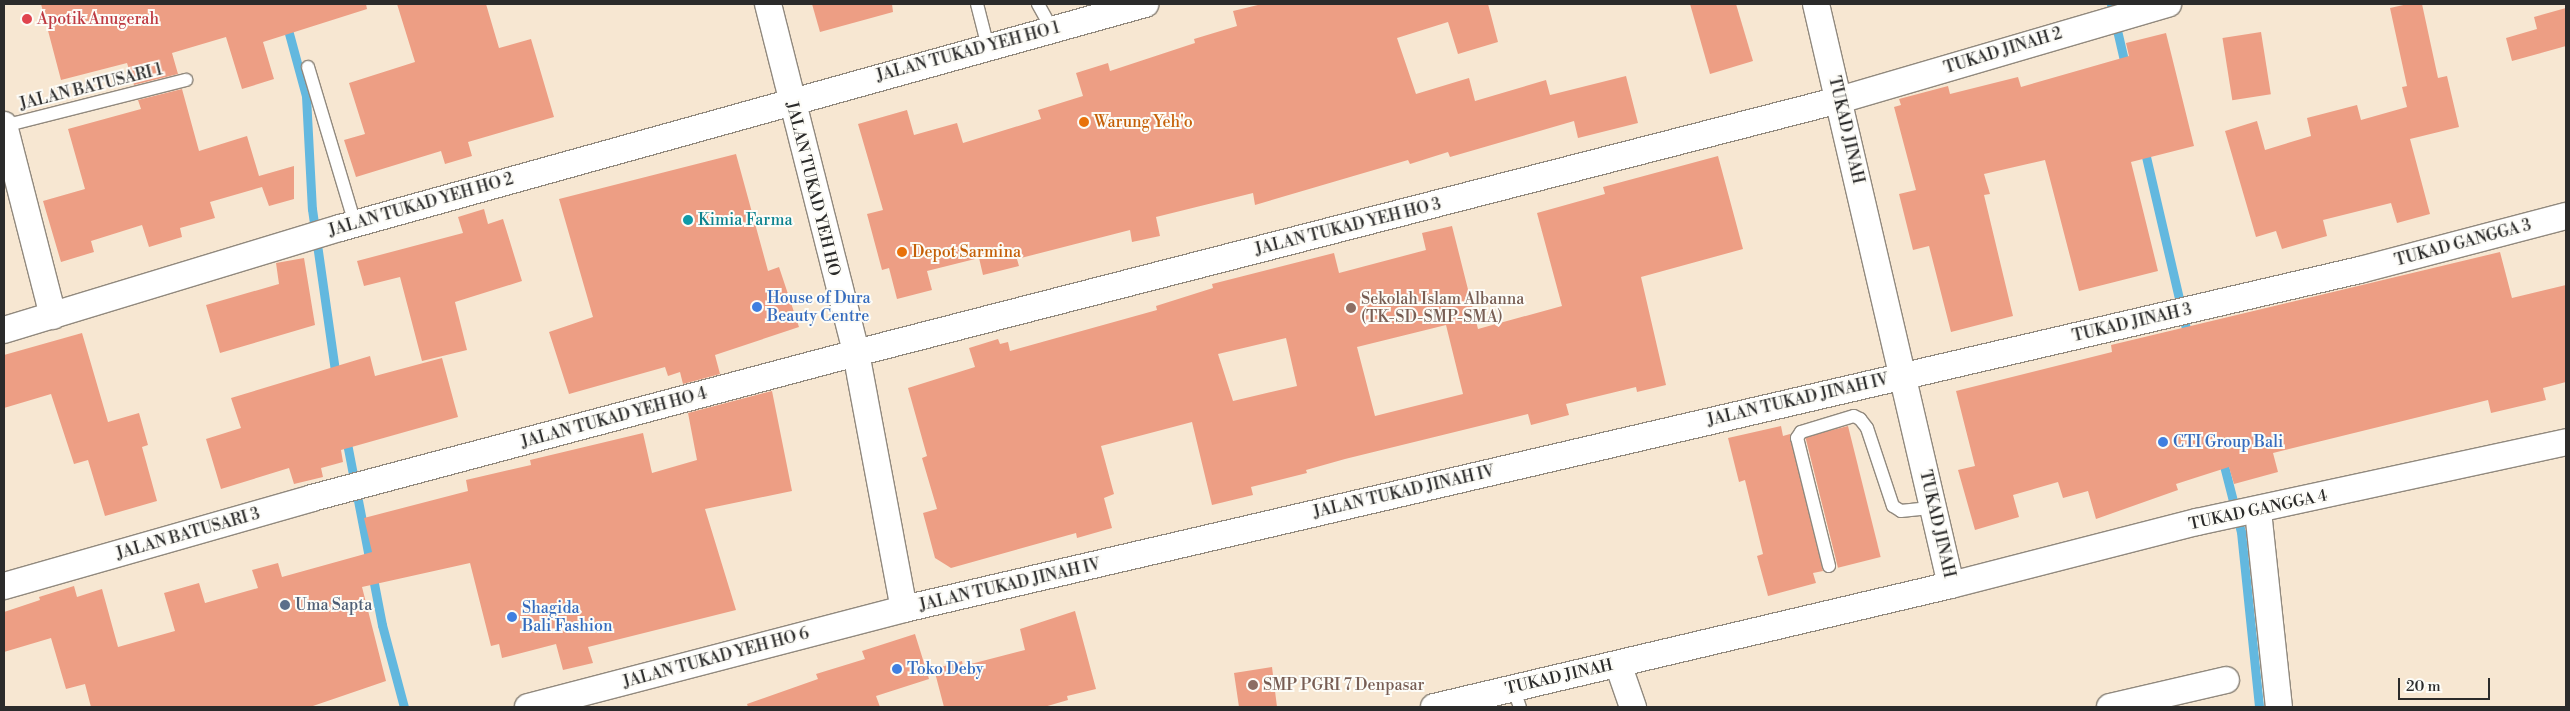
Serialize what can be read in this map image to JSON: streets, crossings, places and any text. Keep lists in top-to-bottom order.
{
  "streets": {
    "street": [
      "TUKAD JINAH 2",
      "JALAN TUKAD YEH HO 1",
      "TUKAD JINAH",
      "JALAN TUKAD YEH HO",
      "JALAN TUKAD YEH HO 2",
      "JALAN TUKAD YEH HO 3",
      "TUKAD GANGGA 3",
      "TUKAD JINAH 3",
      "JALAN TUKAD JINAH IV",
      "JALAN TUKAD YEH HO 4",
      "TUKAD GANGGA 4",
      "JALAN BATUSARI 3",
      "JALAN TUKAD YEH HO 6"
    ],
    "lane": ["JALAN BATUSARI 1"]
  },
  "crossings": [
    ["TUKAD JINAH 2", "TUKAD JINAH"],
    ["TUKAD JINAH 2", "JALAN TUKAD YEH HO 3"],
    ["JALAN TUKAD YEH HO 1", "JALAN TUKAD YEH HO"],
    ["JALAN TUKAD YEH HO 1", "JALAN TUKAD YEH HO 2"],
    ["TUKAD JINAH", "JALAN TUKAD YEH HO 3"],
    ["TUKAD JINAH", "TUKAD JINAH 3"],
    ["TUKAD JINAH", "JALAN TUKAD JINAH IV"],
    ["TUKAD JINAH", "TUKAD GANGGA 4"],
    ["JALAN TUKAD YEH HO", "JALAN TUKAD YEH HO 2"],
    ["JALAN TUKAD YEH HO", "JALAN TUKAD YEH HO 3"],
    ["JALAN TUKAD YEH HO", "JALAN TUKAD JINAH IV"],
    ["JALAN TUKAD YEH HO", "JALAN TUKAD YEH HO 4"],
    ["JALAN TUKAD YEH HO", "JALAN TUKAD YEH HO 6"],
    ["JALAN TUKAD YEH HO 3", "JALAN TUKAD YEH HO 4"],
    ["TUKAD GANGGA 3", "TUKAD JINAH 3"],
    ["TUKAD JINAH 3", "JALAN TUKAD JINAH IV"],
    ["JALAN TUKAD JINAH IV", "JALAN TUKAD YEH HO 6"],
    ["JALAN TUKAD YEH HO 4", "JALAN BATUSARI 3"]
  ],
  "places": [
    "Apotik Anugerah",
    "Warung Yeh'o",
    "Kimia Farma",
    "Depot Sarmina",
    "House of Dura Beauty Centre",
    "Sekolah Islam Albanna (TK-SD-SMP-SMA)",
    "CTI Group Bali",
    "Uma Sapta",
    "Shagida Bali Fashion",
    "Toko Deby",
    "SMP PGRI 7 Denpasar"
  ],
  "scale_bar": "20 m"
}
